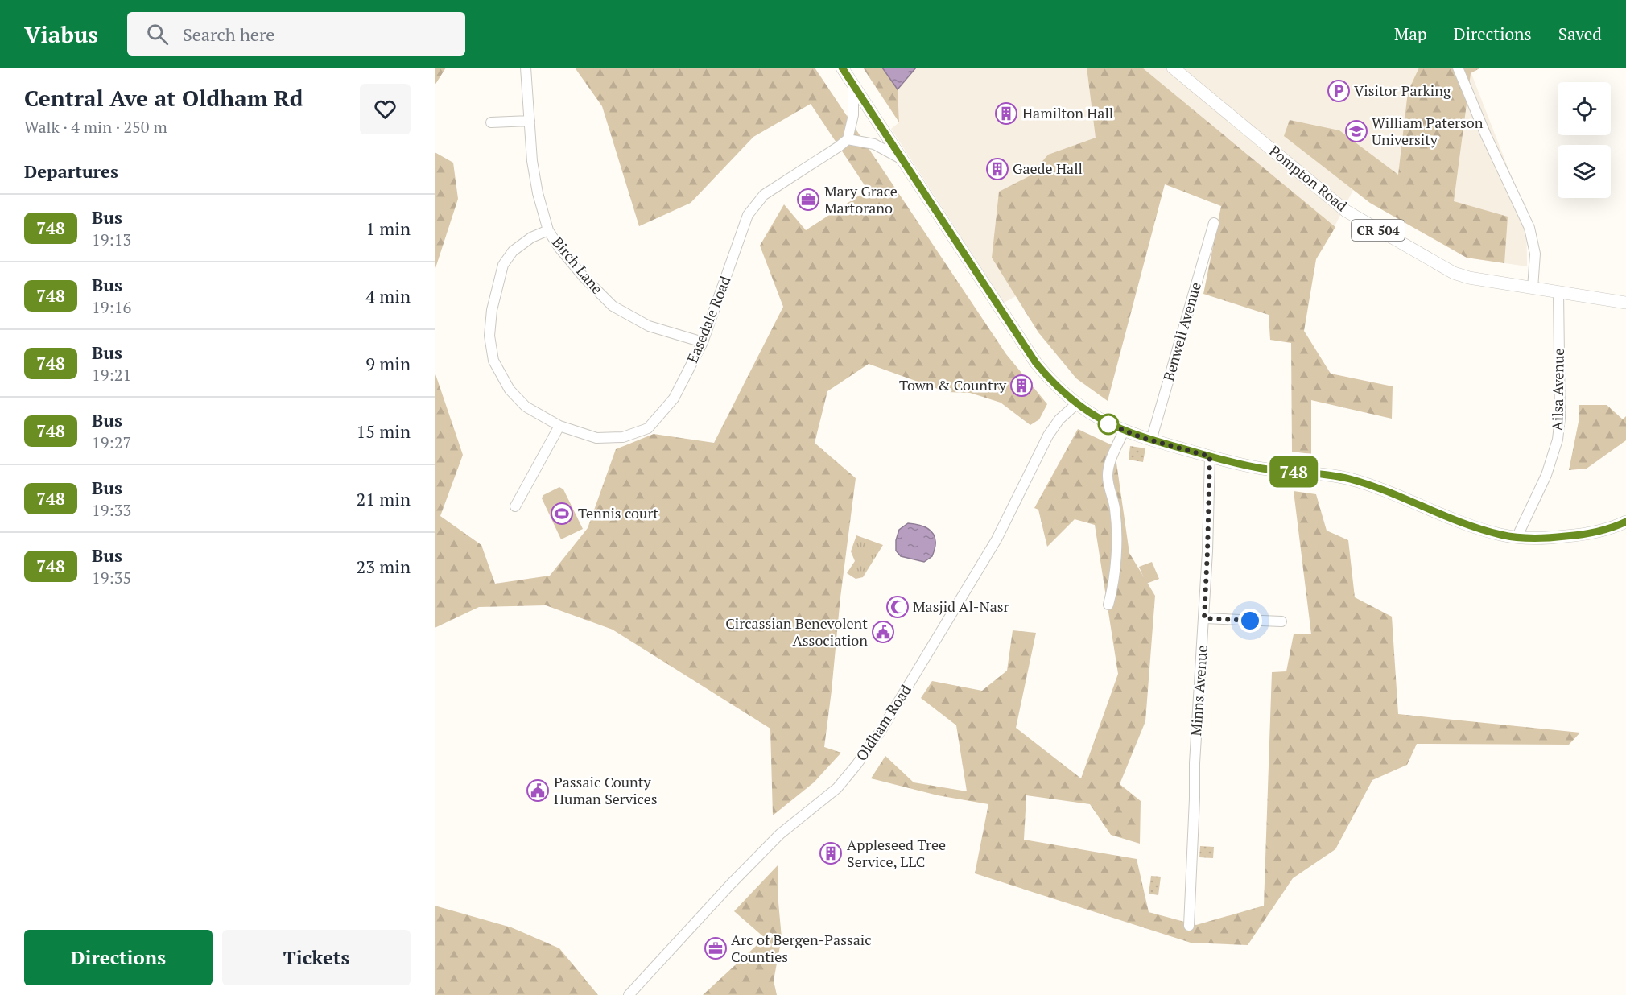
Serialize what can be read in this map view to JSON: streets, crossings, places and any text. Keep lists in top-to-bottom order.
{
  "streets": {
    "main road": ["Pompton Road", "CR 504"],
    "street": [
      "Birch Lane",
      "Easedale Road",
      "Benwell Avenue",
      "Ailsa Avenue",
      "Minns Avenue",
      "Oldham Road"
    ]
  },
  "crossings": [
    ["Pompton Road", "Ailsa Avenue"],
    ["Birch Lane", "Easedale Road"]
  ],
  "places": {
    "parking": ["Visitor Parking"],
    "building": [
      "Hamilton Hall",
      "Gaede Hall",
      "Town & Country",
      "Appleseed Tree Service, LLC"
    ],
    "school or university": ["William Paterson University"],
    "office": ["Mary Grace Martorano", "Arc of Bergen-Passaic Counties"],
    "sports": ["Tennis court"],
    "mosque": ["Masjid Al-Nasr"],
    "public building": ["Circassian Benevolent Association", "Passaic County Human Services"]
  },
  "lines": ["bus line 748"],
  "page": {
    "header": "Viabus",
    "search": "Search here",
    "nav": ["Map", "Directions", "Saved"],
    "heading": [
      ["Central Ave at Oldham Rd", "Walk · 4 min · 250 m"],
      "Departures"
    ],
    "on_map": "748",
    "list": [
      {
        "mark": "748",
        "name": "Bus",
        "note": "19:13",
        "value": "1 min"
      },
      {
        "mark": "748",
        "name": "Bus",
        "note": "19:16",
        "value": "4 min"
      },
      {
        "mark": "748",
        "name": "Bus",
        "note": "19:21",
        "value": "9 min"
      },
      {
        "mark": "748",
        "name": "Bus",
        "note": "19:27",
        "value": "15 min"
      },
      {
        "mark": "748",
        "name": "Bus",
        "note": "19:33",
        "value": "21 min"
      },
      {
        "mark": "748",
        "name": "Bus",
        "note": "19:35",
        "value": "23 min"
      }
    ],
    "buttons": ["Directions", "Tickets"]
  }
}
